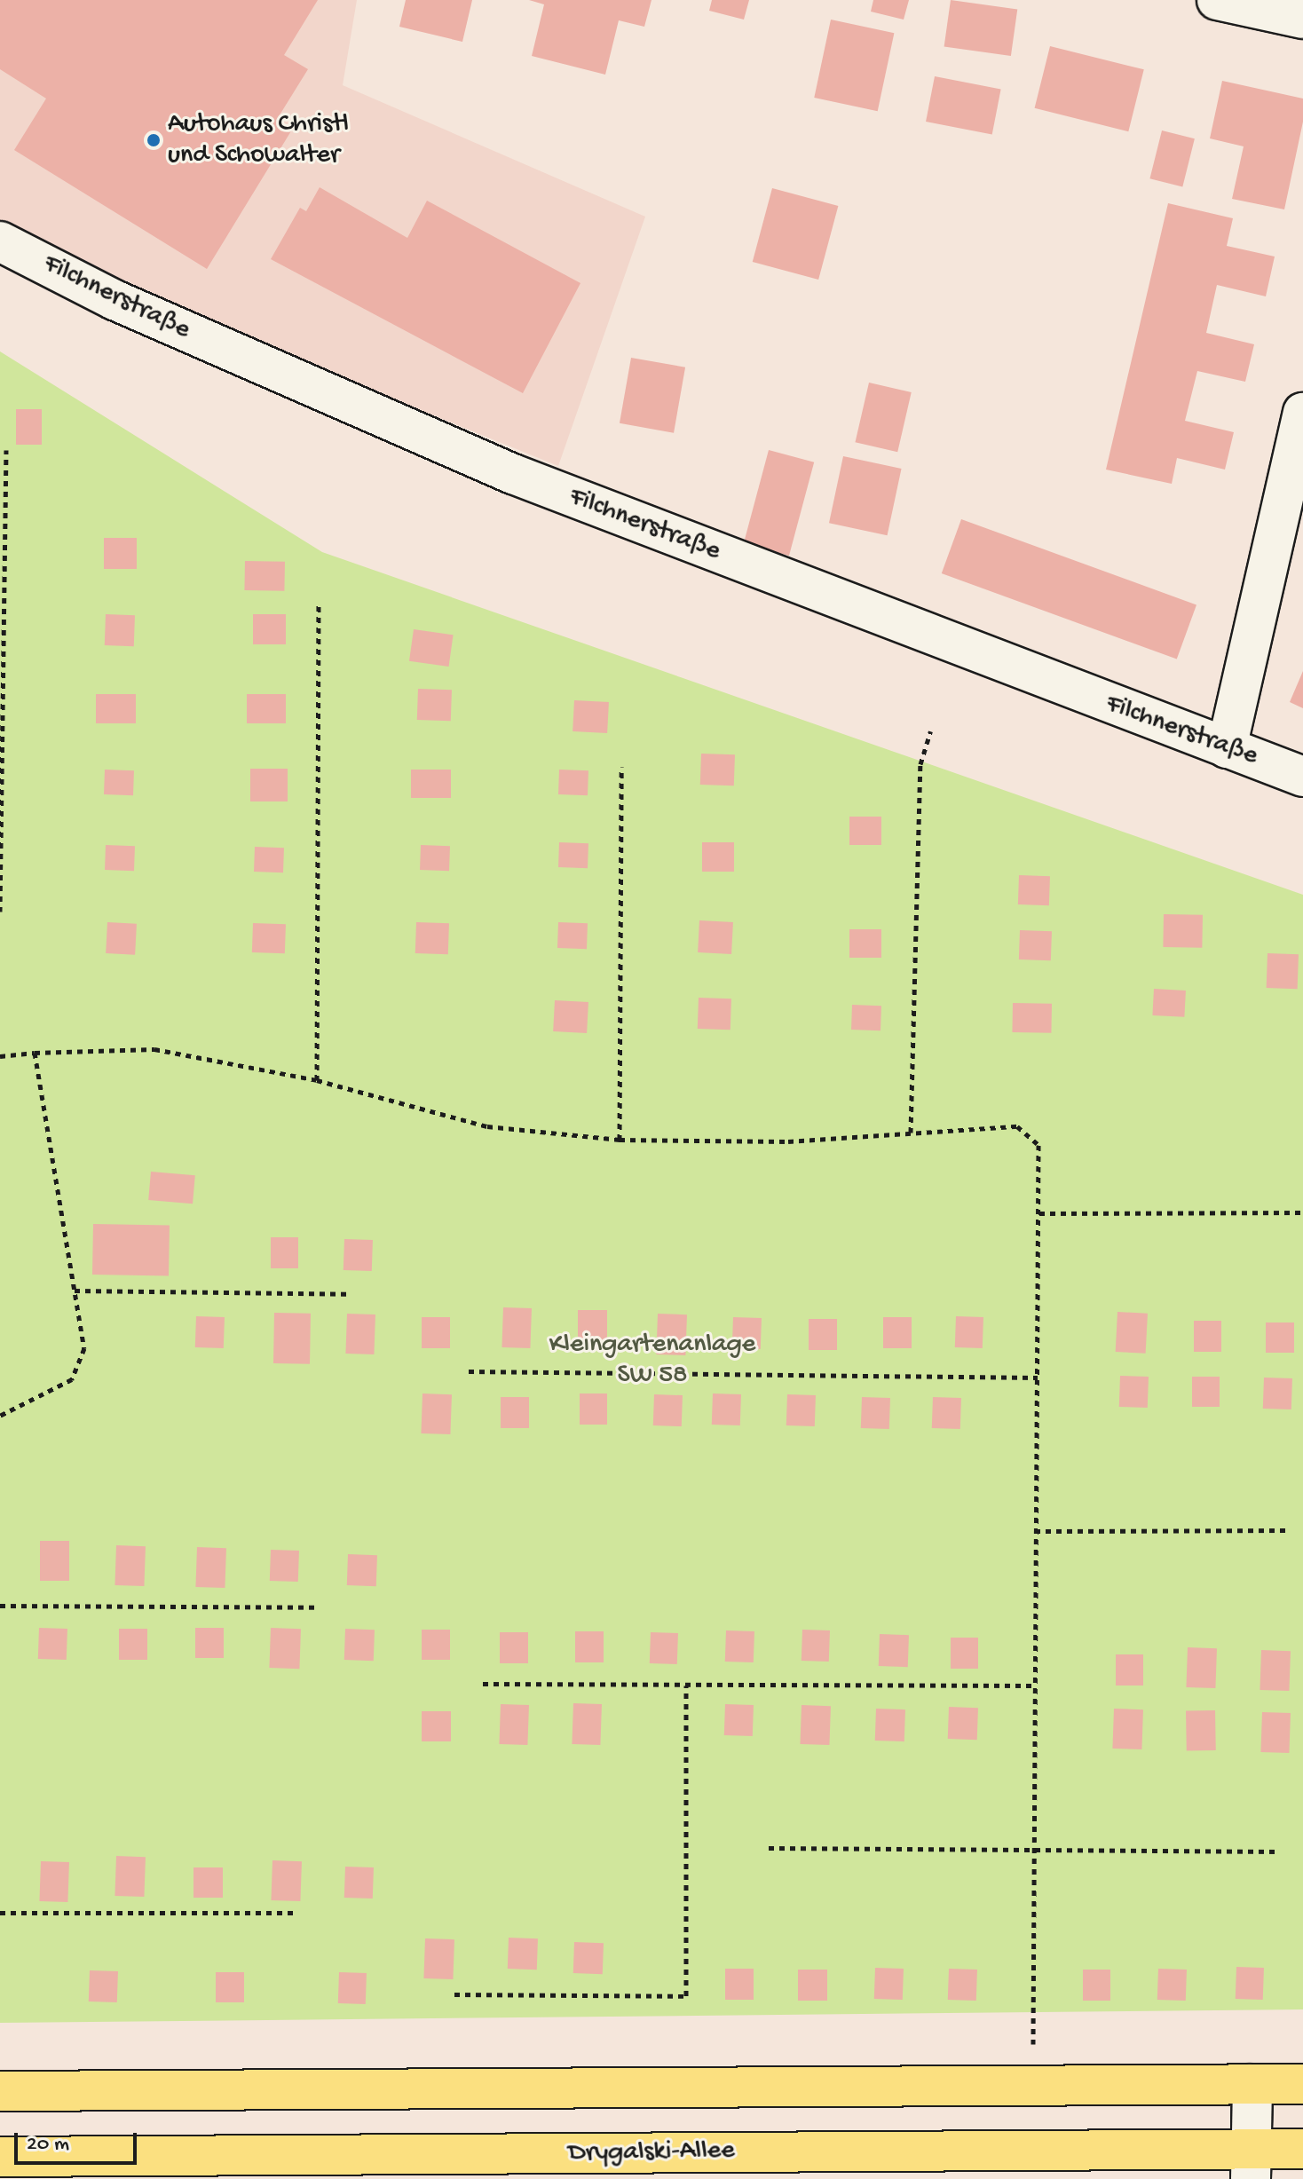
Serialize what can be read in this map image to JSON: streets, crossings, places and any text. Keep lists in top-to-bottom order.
{
  "streets": {
    "main road": ["Drygalski-Allee"],
    "street": ["Filchnerstraße"]
  },
  "parks": ["Kleingartenanlage SW 58"],
  "places": ["Autohaus Christl und Schowalter"],
  "scale_bar": "20 m"
}
